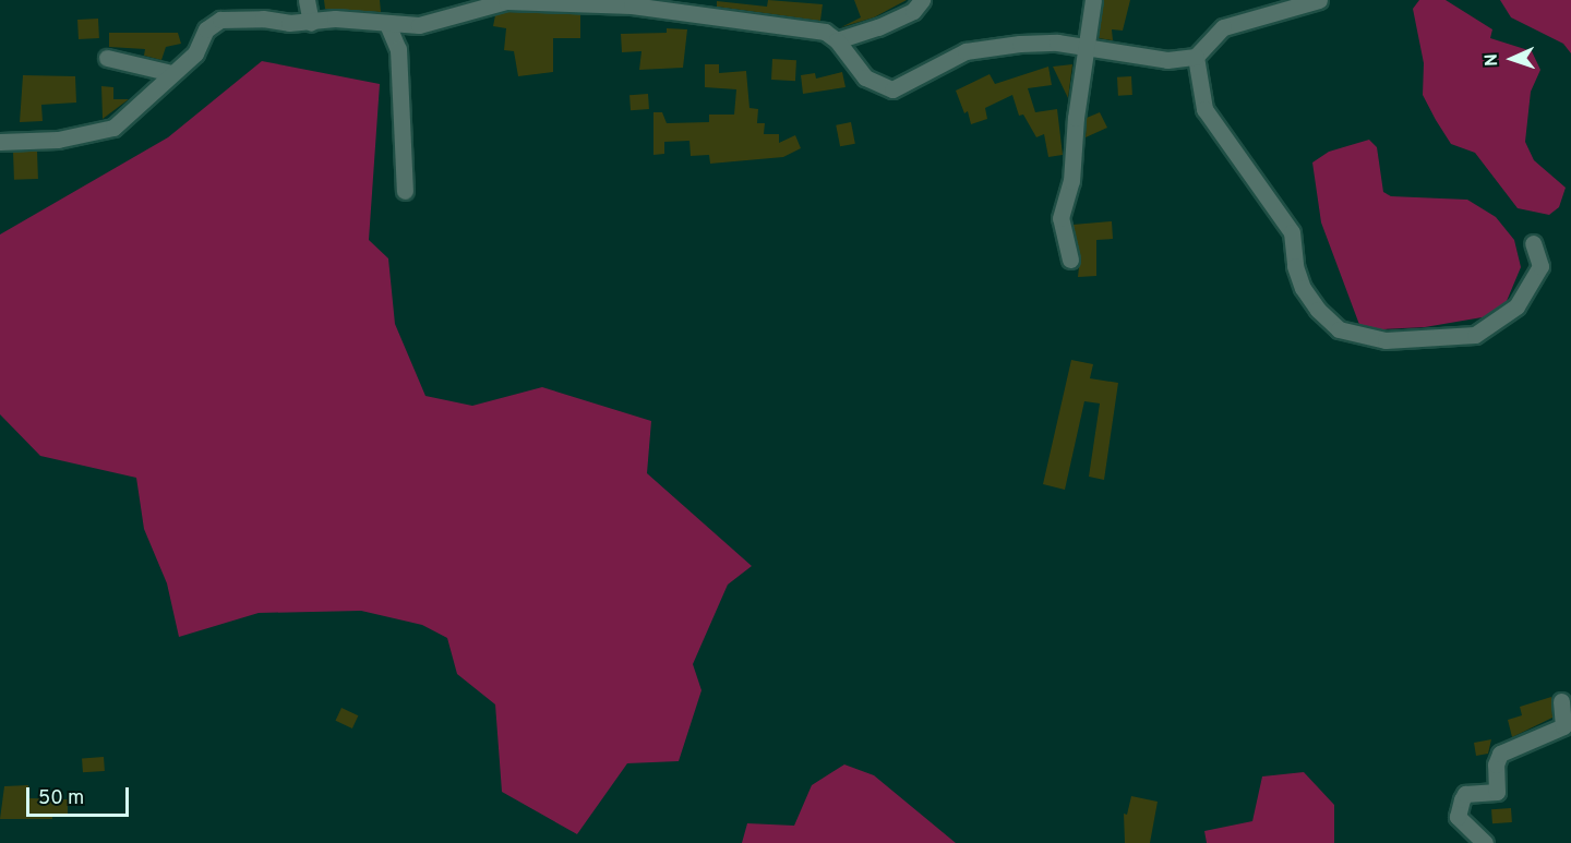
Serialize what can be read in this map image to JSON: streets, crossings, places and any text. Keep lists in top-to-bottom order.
{
  "scale_bar": "50 m",
  "north": "left"
}
